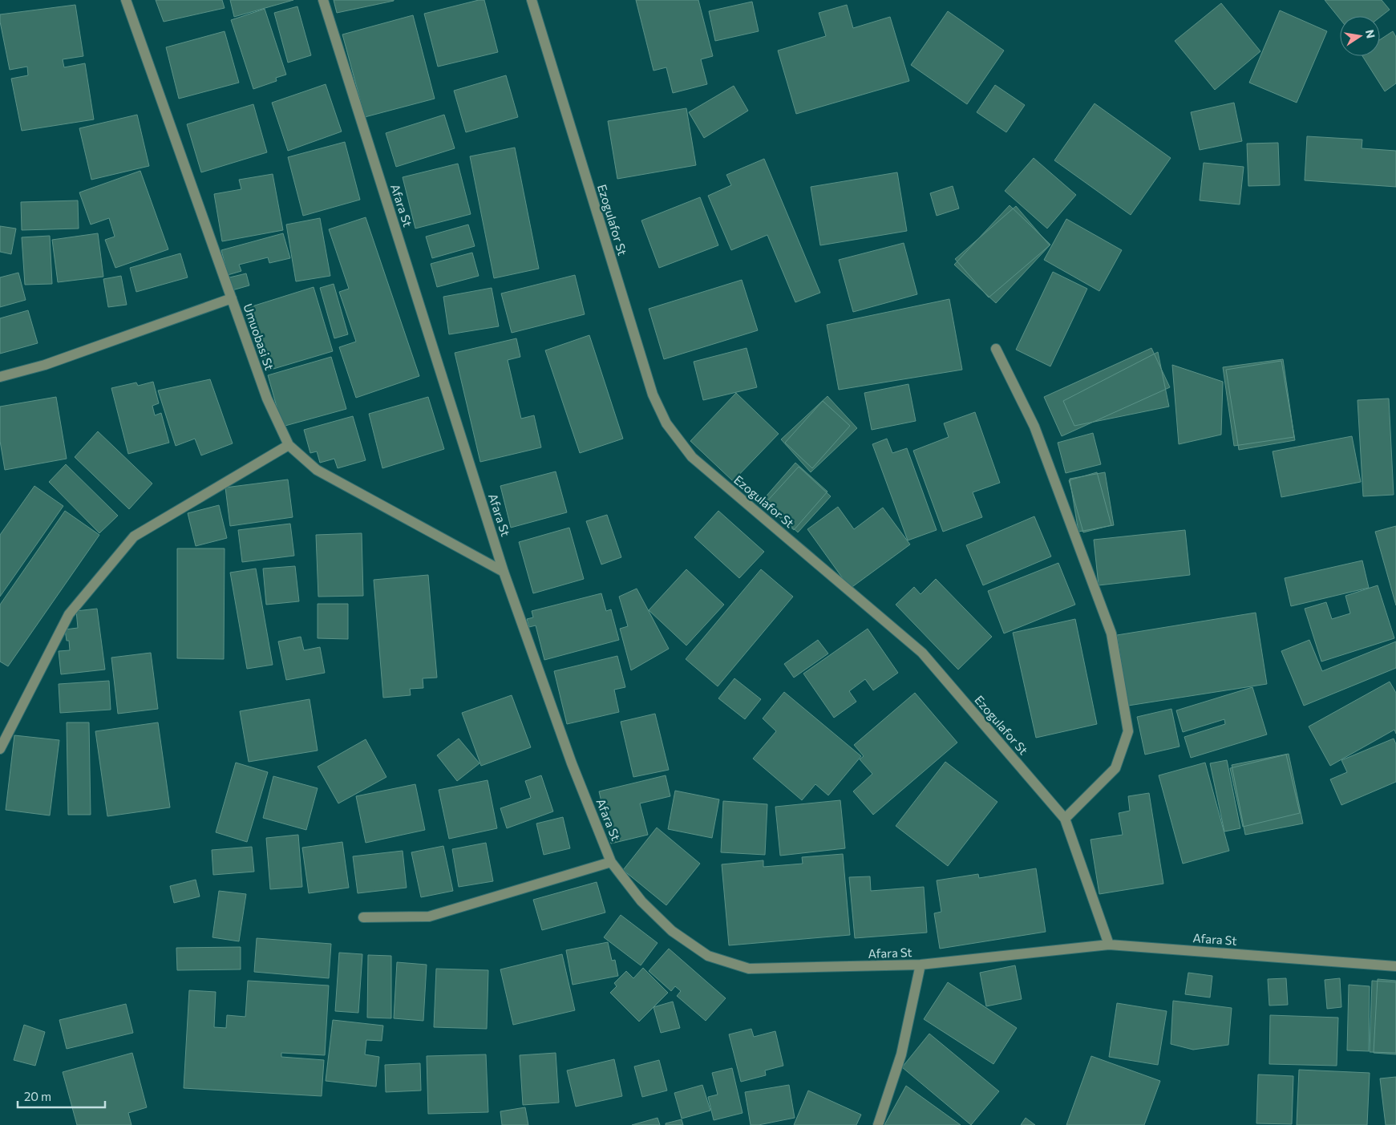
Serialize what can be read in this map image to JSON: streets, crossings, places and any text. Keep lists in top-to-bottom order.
{
  "streets": {
    "street": ["Afara St", "Ezogulafor St", "Umuobasi St"]
  },
  "crossings": [
    ["Afara St", "Ezogulafor St"],
    ["Afara St", "Umuobasi St"]
  ],
  "scale_bar": "20 m",
  "north": "right"
}
